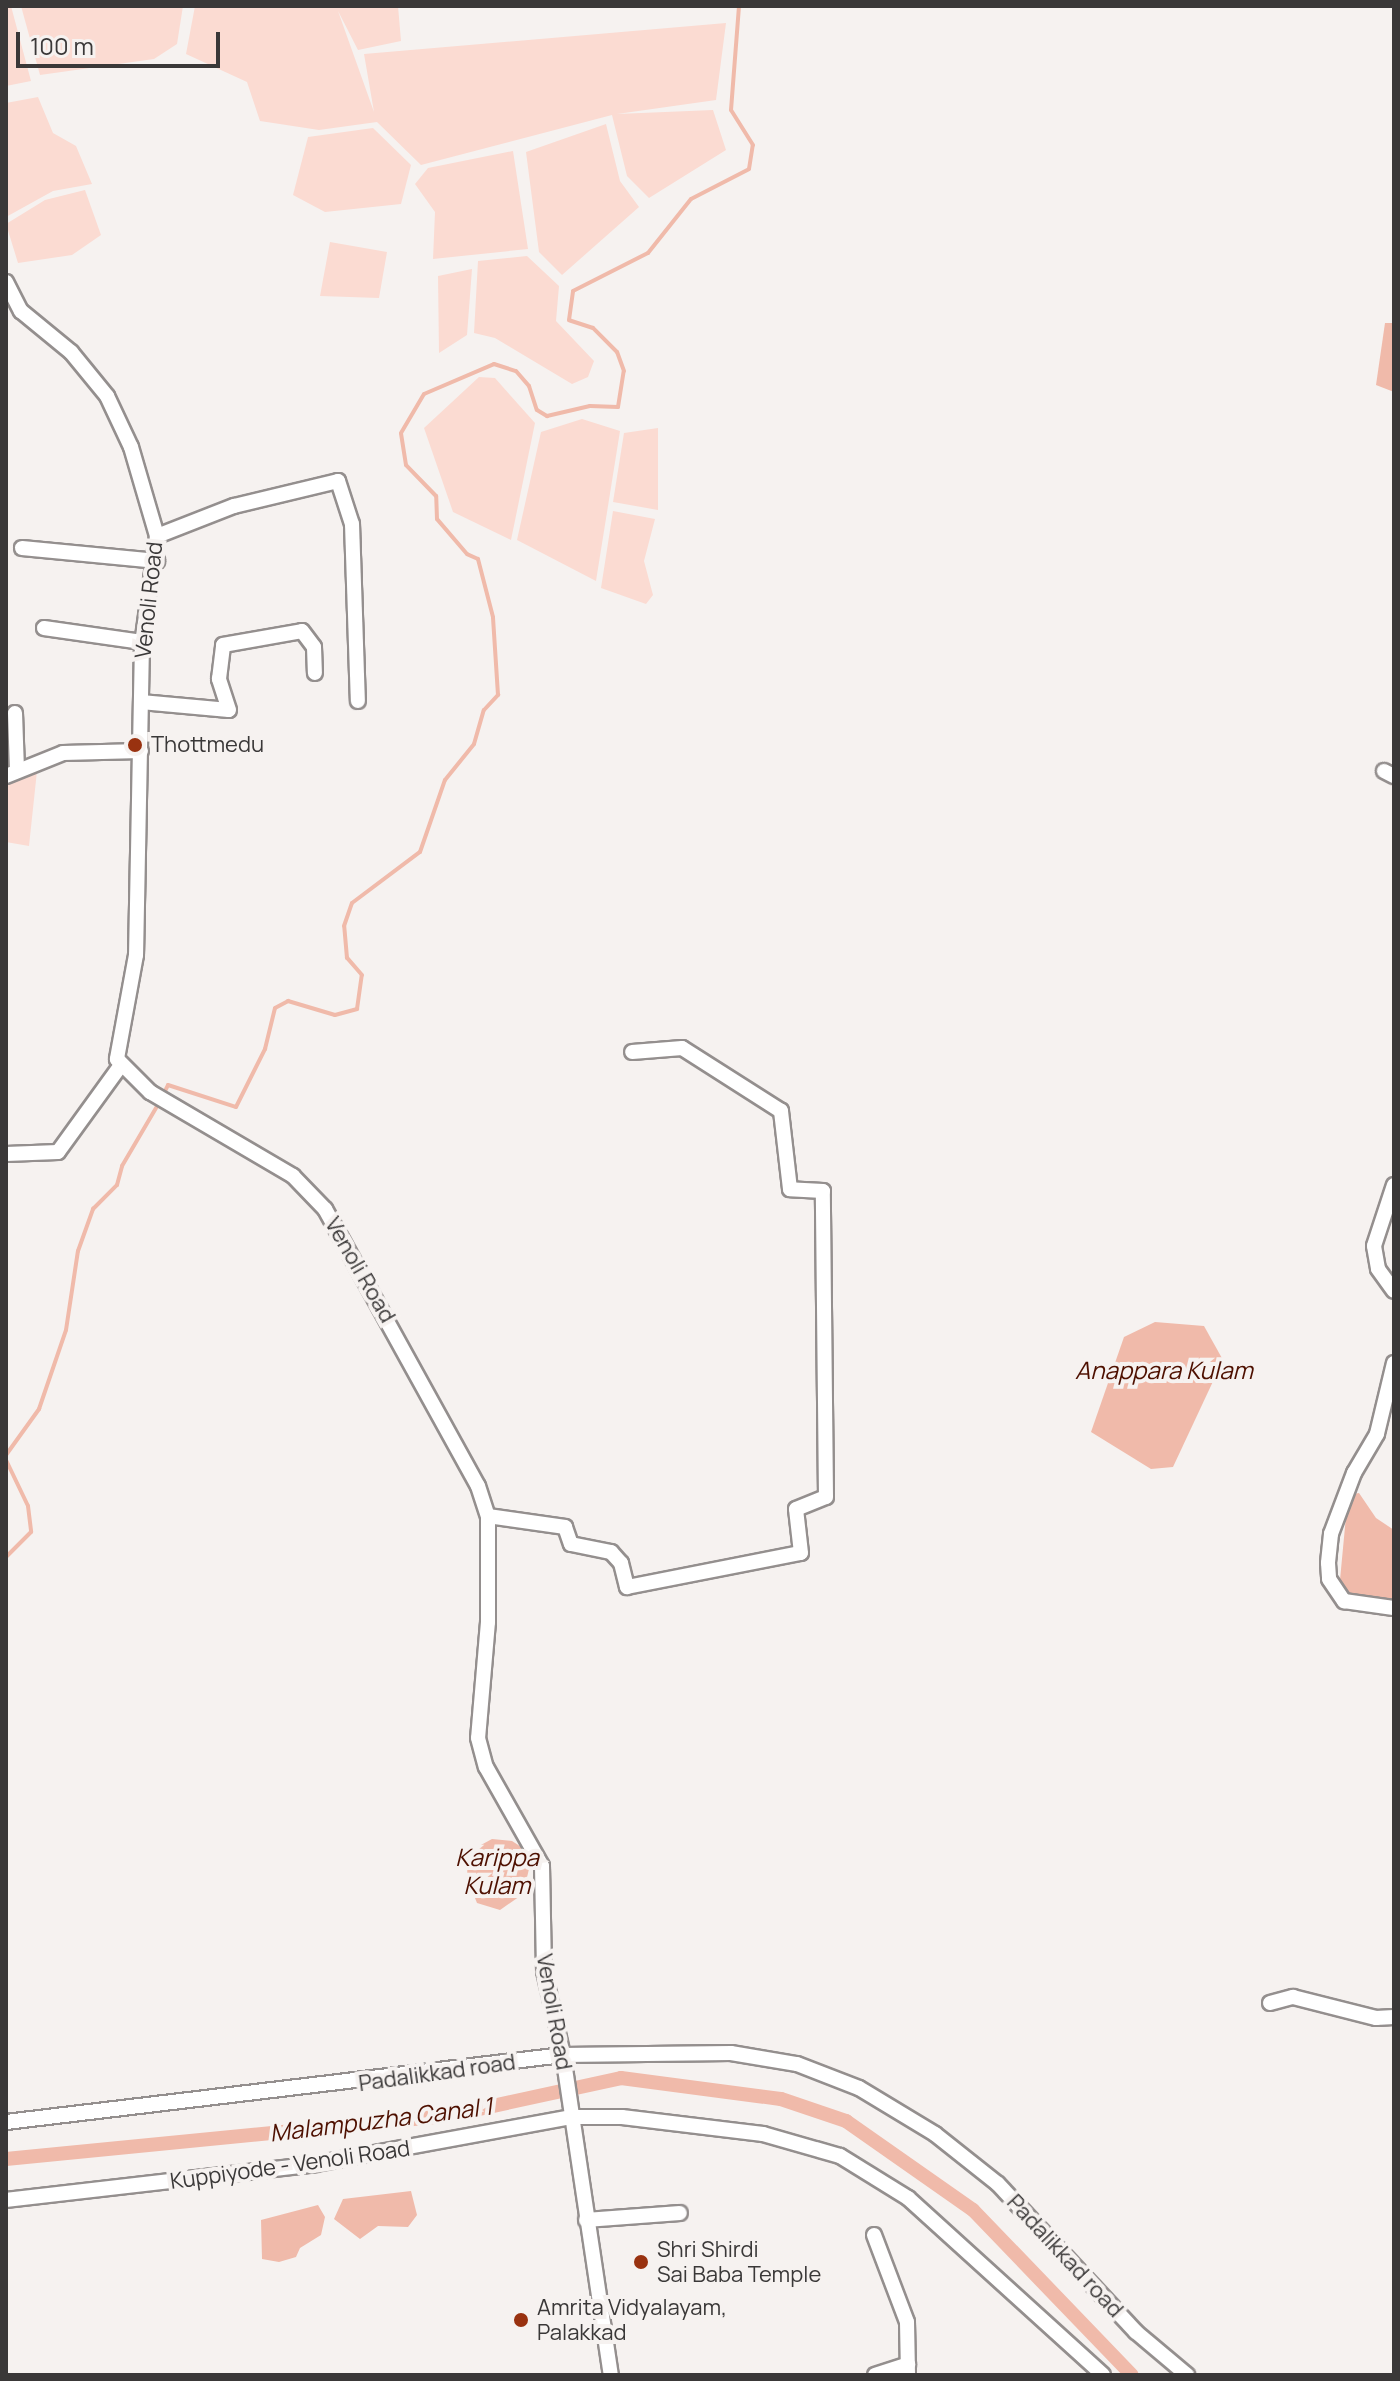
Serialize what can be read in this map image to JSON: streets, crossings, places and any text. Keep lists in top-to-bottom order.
{
  "streets": {
    "street": ["Venoli Road", "Padalikkad road", "Kuppiyode - Venoli Road"]
  },
  "crossings": [
    ["Venoli Road", "Padalikkad road"],
    ["Venoli Road", "Kuppiyode - Venoli Road"]
  ],
  "water": ["Anappara Kulam", "Karippa Kulam", "Malampuzha Canal 1"],
  "places": ["Thottmedu", "Shri Shirdi Sai Baba Temple", "Amrita Vidyalayam, Palakkad"],
  "scale_bar": "100 m"
}
